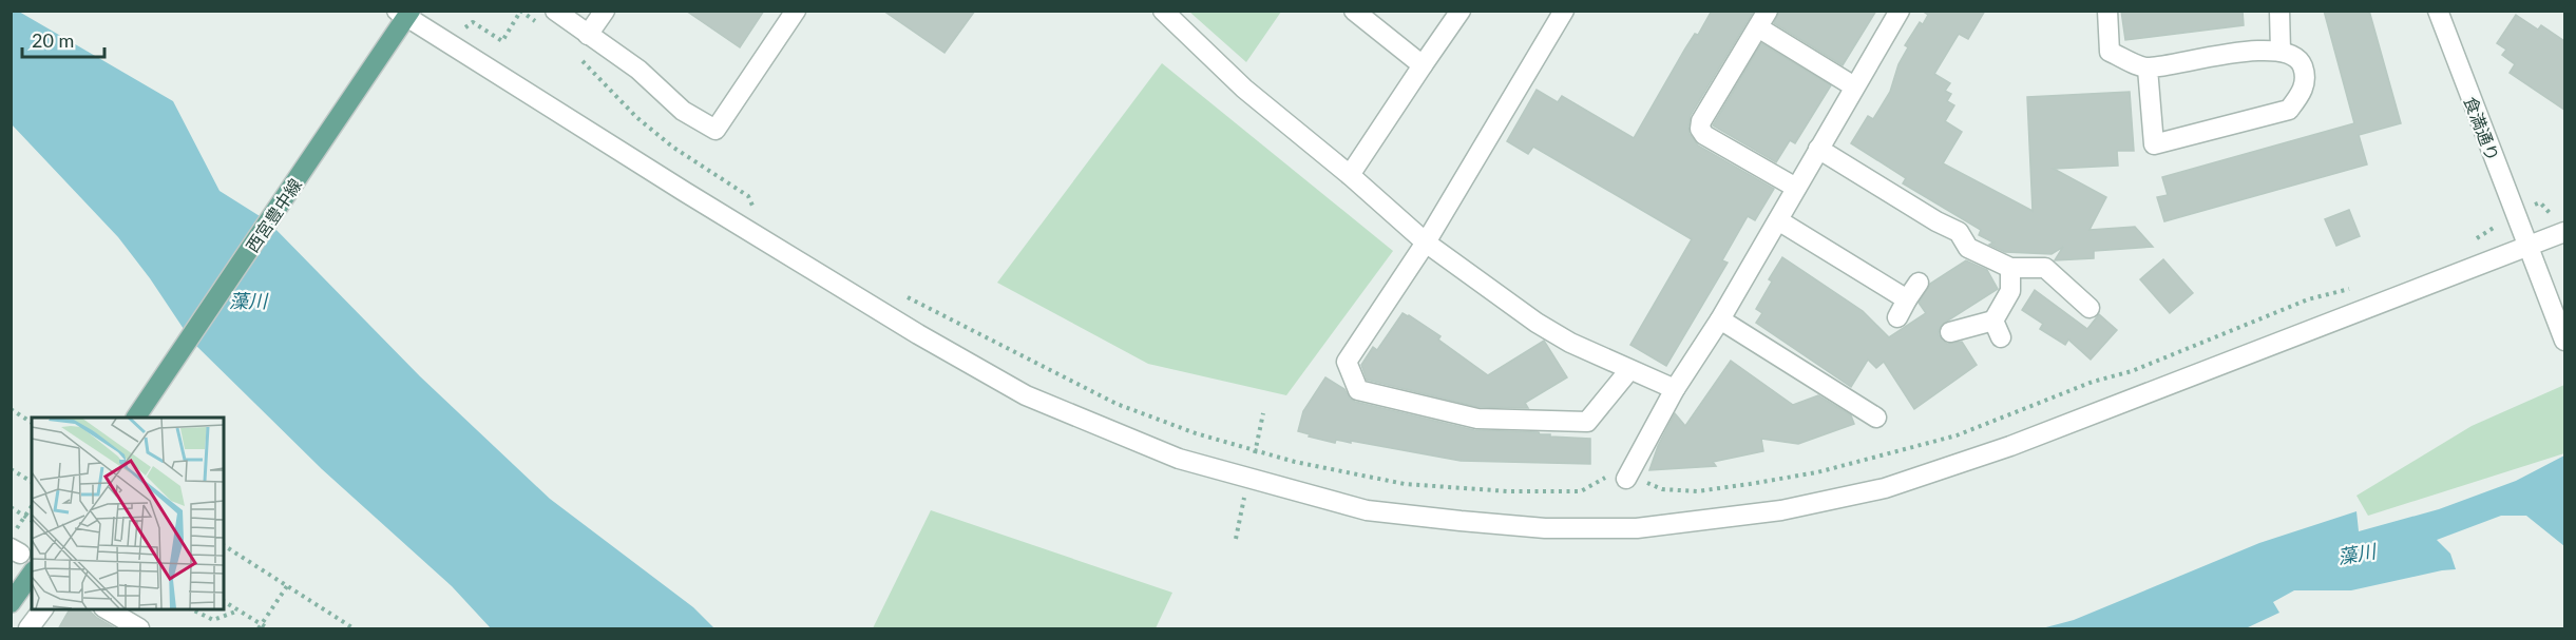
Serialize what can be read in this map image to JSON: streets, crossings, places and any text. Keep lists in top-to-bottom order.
{
  "streets": {
    "main road": ["西宮豊中線"],
    "street": ["食満通り"]
  },
  "water": ["藻川"],
  "scale_bar": "20 m"
}
